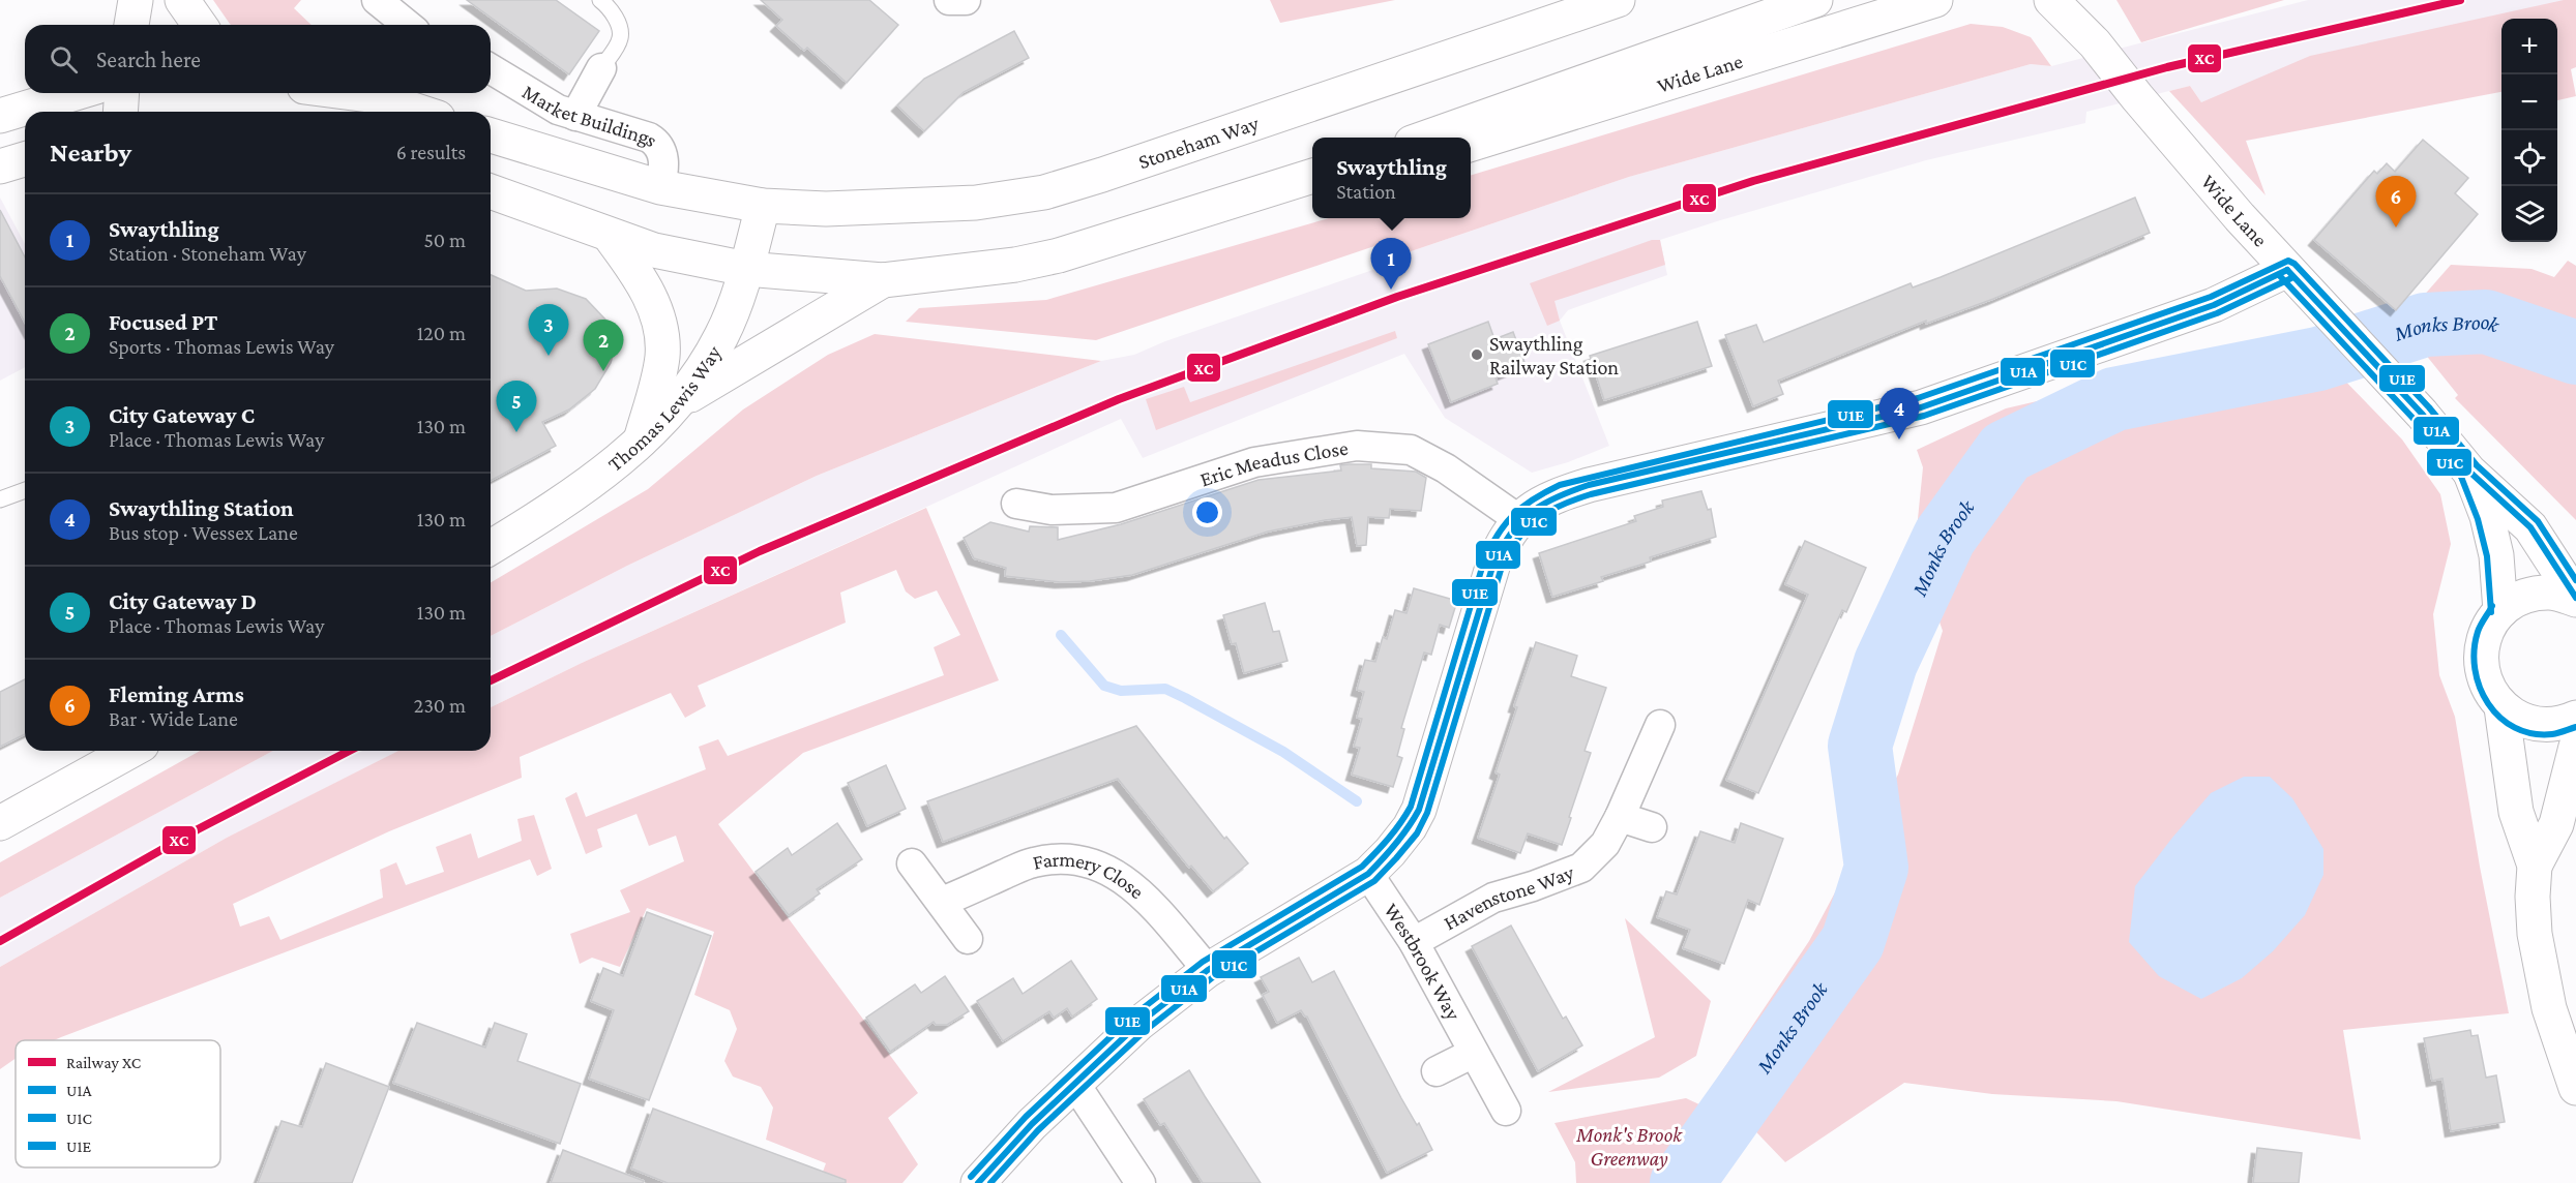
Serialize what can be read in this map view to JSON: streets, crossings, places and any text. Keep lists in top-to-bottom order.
{
  "streets": {
    "main road": ["Wide Lane", "Stoneham Way", "Thomas Lewis Way"],
    "street": [
      "Market Buildings",
      "Eric Meadus Close",
      "Farmery Close",
      "Havenstone Way",
      "Westbrook Way"
    ]
  },
  "crossings": [
    ["Market Buildings", "Stoneham Way"],
    ["Stoneham Way", "Thomas Lewis Way"],
    ["Havenstone Way", "Westbrook Way"]
  ],
  "water": ["Monks Brook"],
  "parks": ["Monk's Brook Greenway"],
  "places": ["Swaythling Railway Station"],
  "lines": [
    "rail line XC",
    "transit line U1E",
    "transit line U1A",
    "transit line U1C"
  ],
  "legend": [
    "Railway XC",
    "U1A",
    "U1C",
    "U1E"
  ],
  "page": {
    "map_buttons": ["+", "−"],
    "search": "Search here",
    "heading": ["Nearby", "6 results"],
    "popup": ["Swaythling", "Station"],
    "pins": [
      "6",
      "1",
      "3",
      "2",
      "5",
      "4"
    ],
    "list": [
      {
        "mark": "1",
        "name": "Swaythling",
        "note": "Station · Stoneham Way",
        "value": "50 m"
      },
      {
        "mark": "2",
        "name": "Focused PT",
        "note": "Sports · Thomas Lewis Way",
        "value": "120 m"
      },
      {
        "mark": "3",
        "name": "City Gateway C",
        "note": "Place · Thomas Lewis Way",
        "value": "130 m"
      },
      {
        "mark": "4",
        "name": "Swaythling Station",
        "note": "Bus stop · Wessex Lane",
        "value": "130 m"
      },
      {
        "mark": "5",
        "name": "City Gateway D",
        "note": "Place · Thomas Lewis Way",
        "value": "130 m"
      },
      {
        "mark": "6",
        "name": "Fleming Arms",
        "note": "Bar · Wide Lane",
        "value": "230 m"
      }
    ]
  }
}
